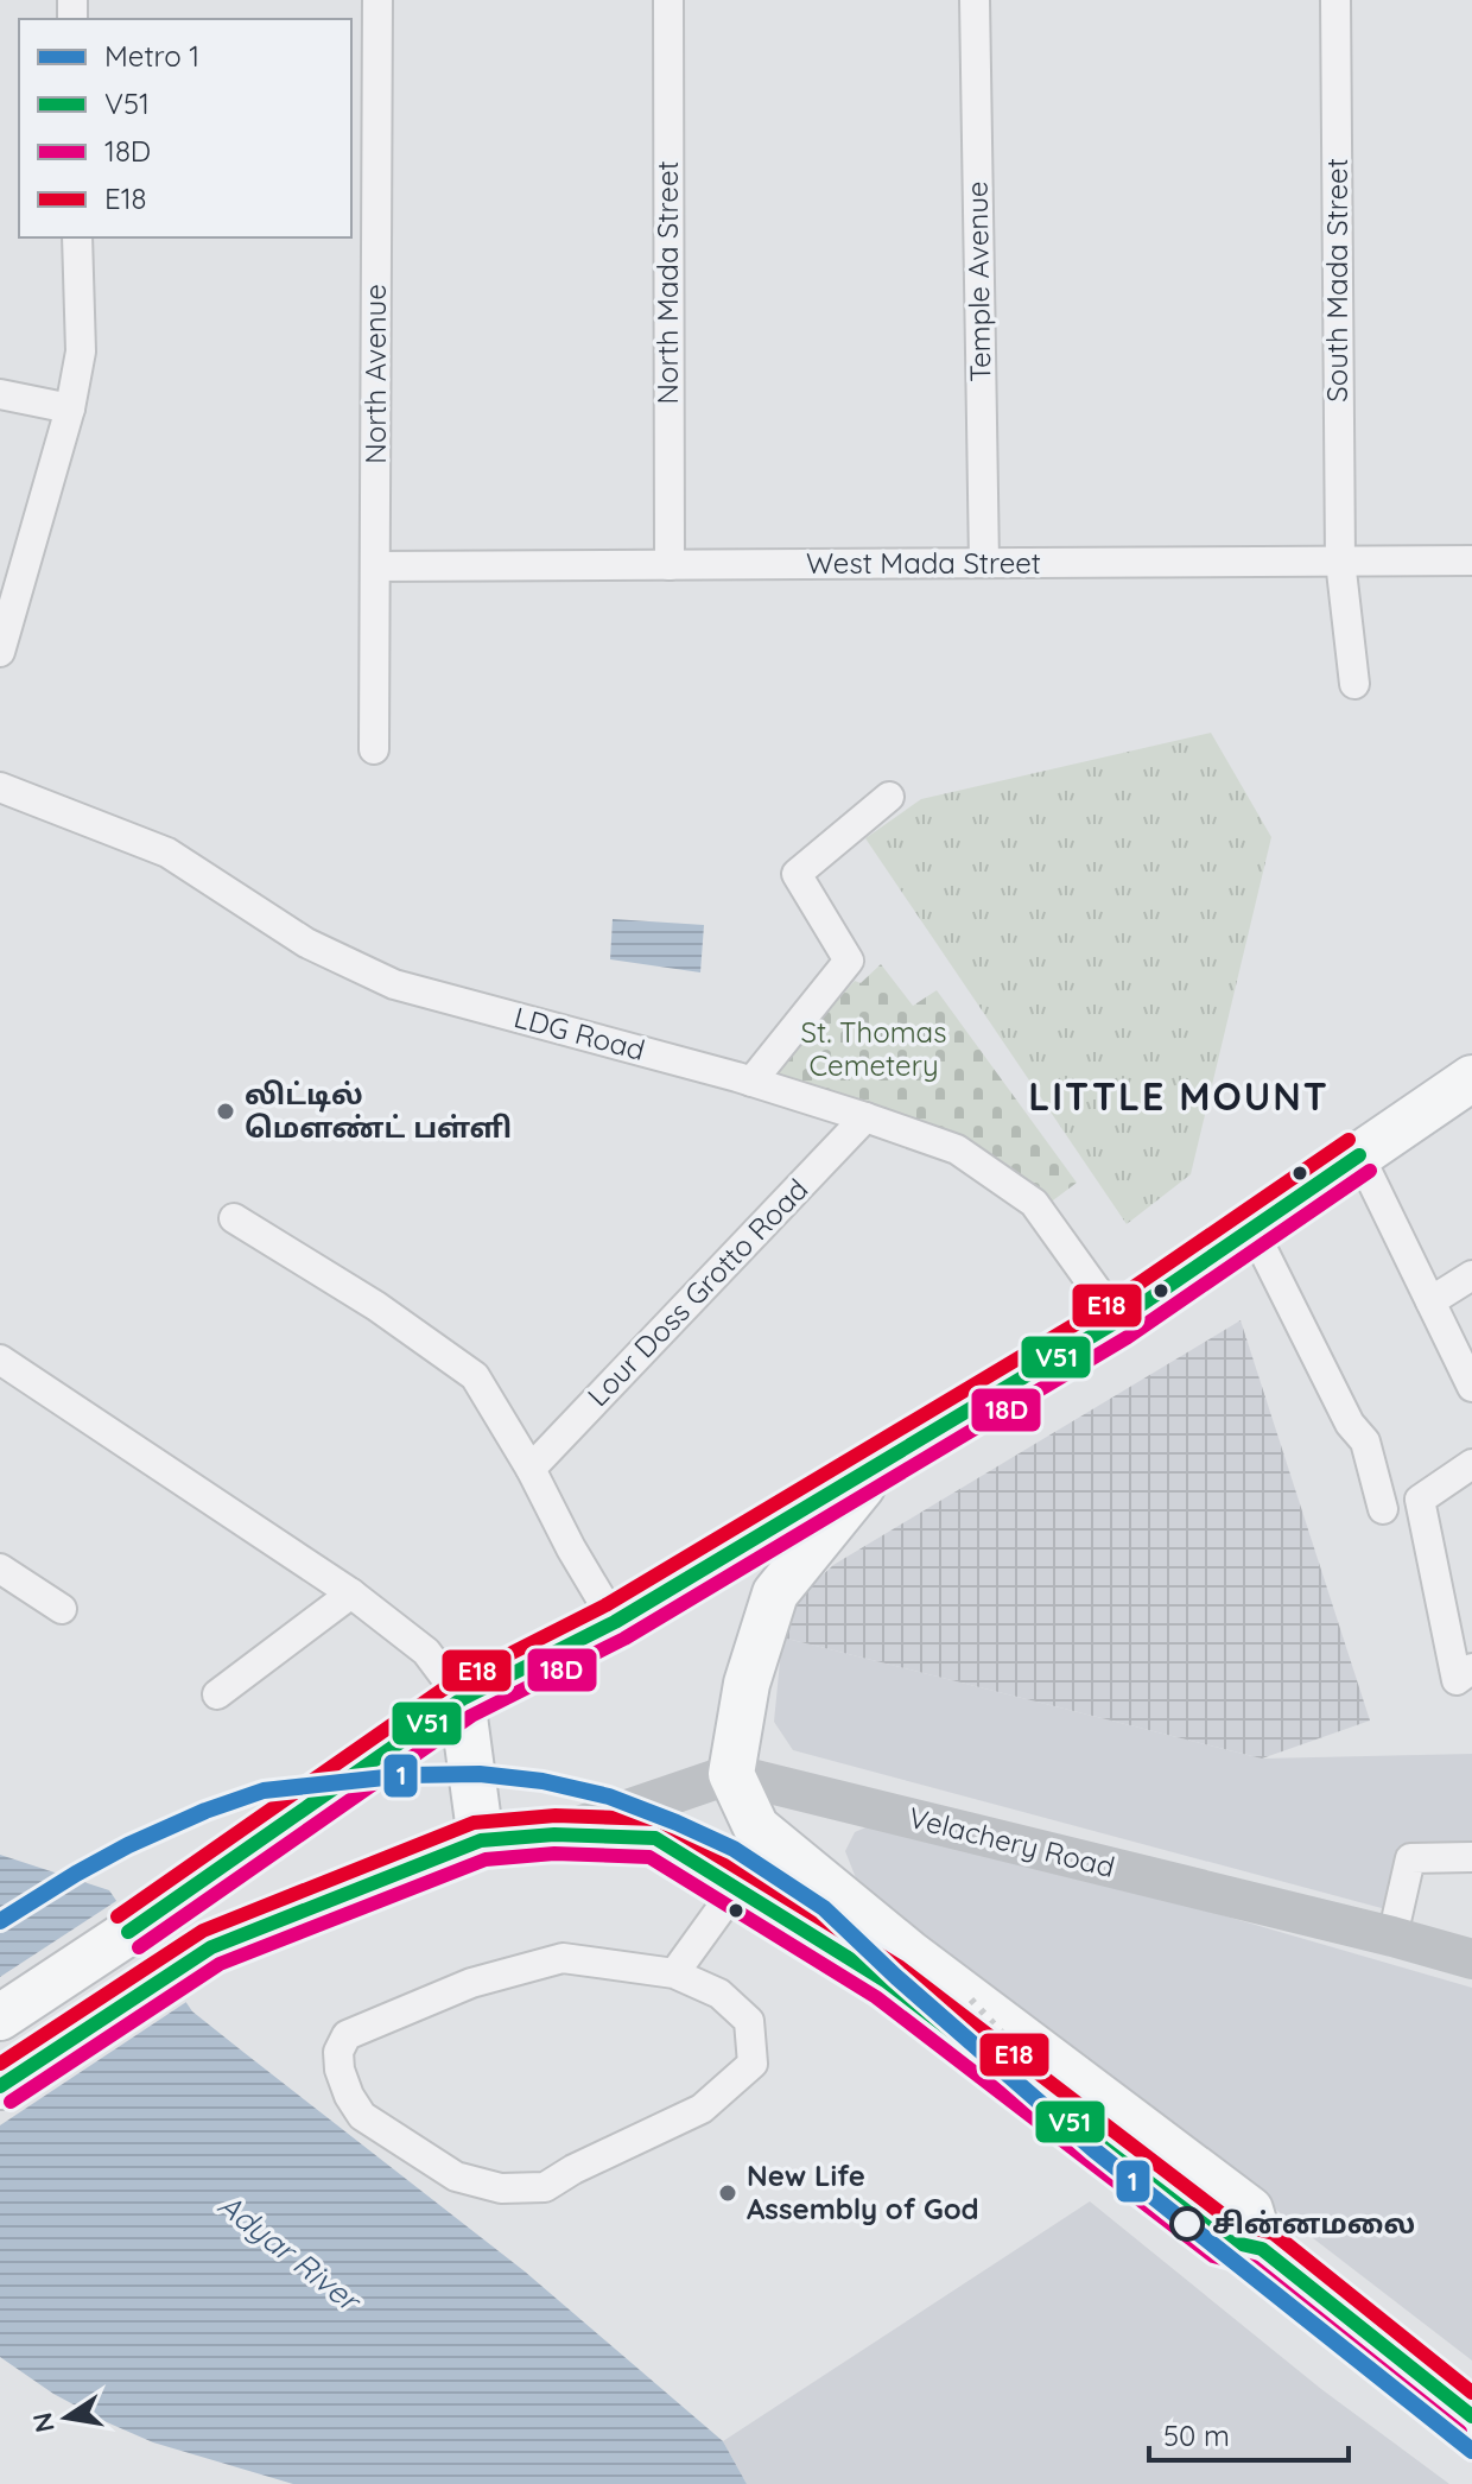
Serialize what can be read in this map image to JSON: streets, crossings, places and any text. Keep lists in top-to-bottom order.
{
  "streets": {
    "main road": ["Velachery Road"],
    "street": [
      "South Mada Street",
      "Temple Avenue",
      "North Mada Street",
      "North Avenue",
      "West Mada Street",
      "LDG Road",
      "Lour Doss Grotto Road"
    ]
  },
  "crossings": [
    ["South Mada Street", "West Mada Street"],
    ["Temple Avenue", "West Mada Street"],
    ["North Mada Street", "West Mada Street"],
    ["North Avenue", "West Mada Street"],
    ["LDG Road", "Lour Doss Grotto Road"]
  ],
  "districts": ["LITTLE MOUNT"],
  "water": ["Adyar River"],
  "parks": ["St. Thomas Cemetery"],
  "places": ["லிட்டில் மௌண்ட் பள்ளி", "New Life Assembly of God", "சின்னமலை"],
  "lines": [
    "transit line E18",
    "transit line V51",
    "transit line 18D",
    "metro line 1"
  ],
  "legend": [
    "Metro 1",
    "V51",
    "18D",
    "E18"
  ],
  "scale_bar": "50 m",
  "north": "left"
}
